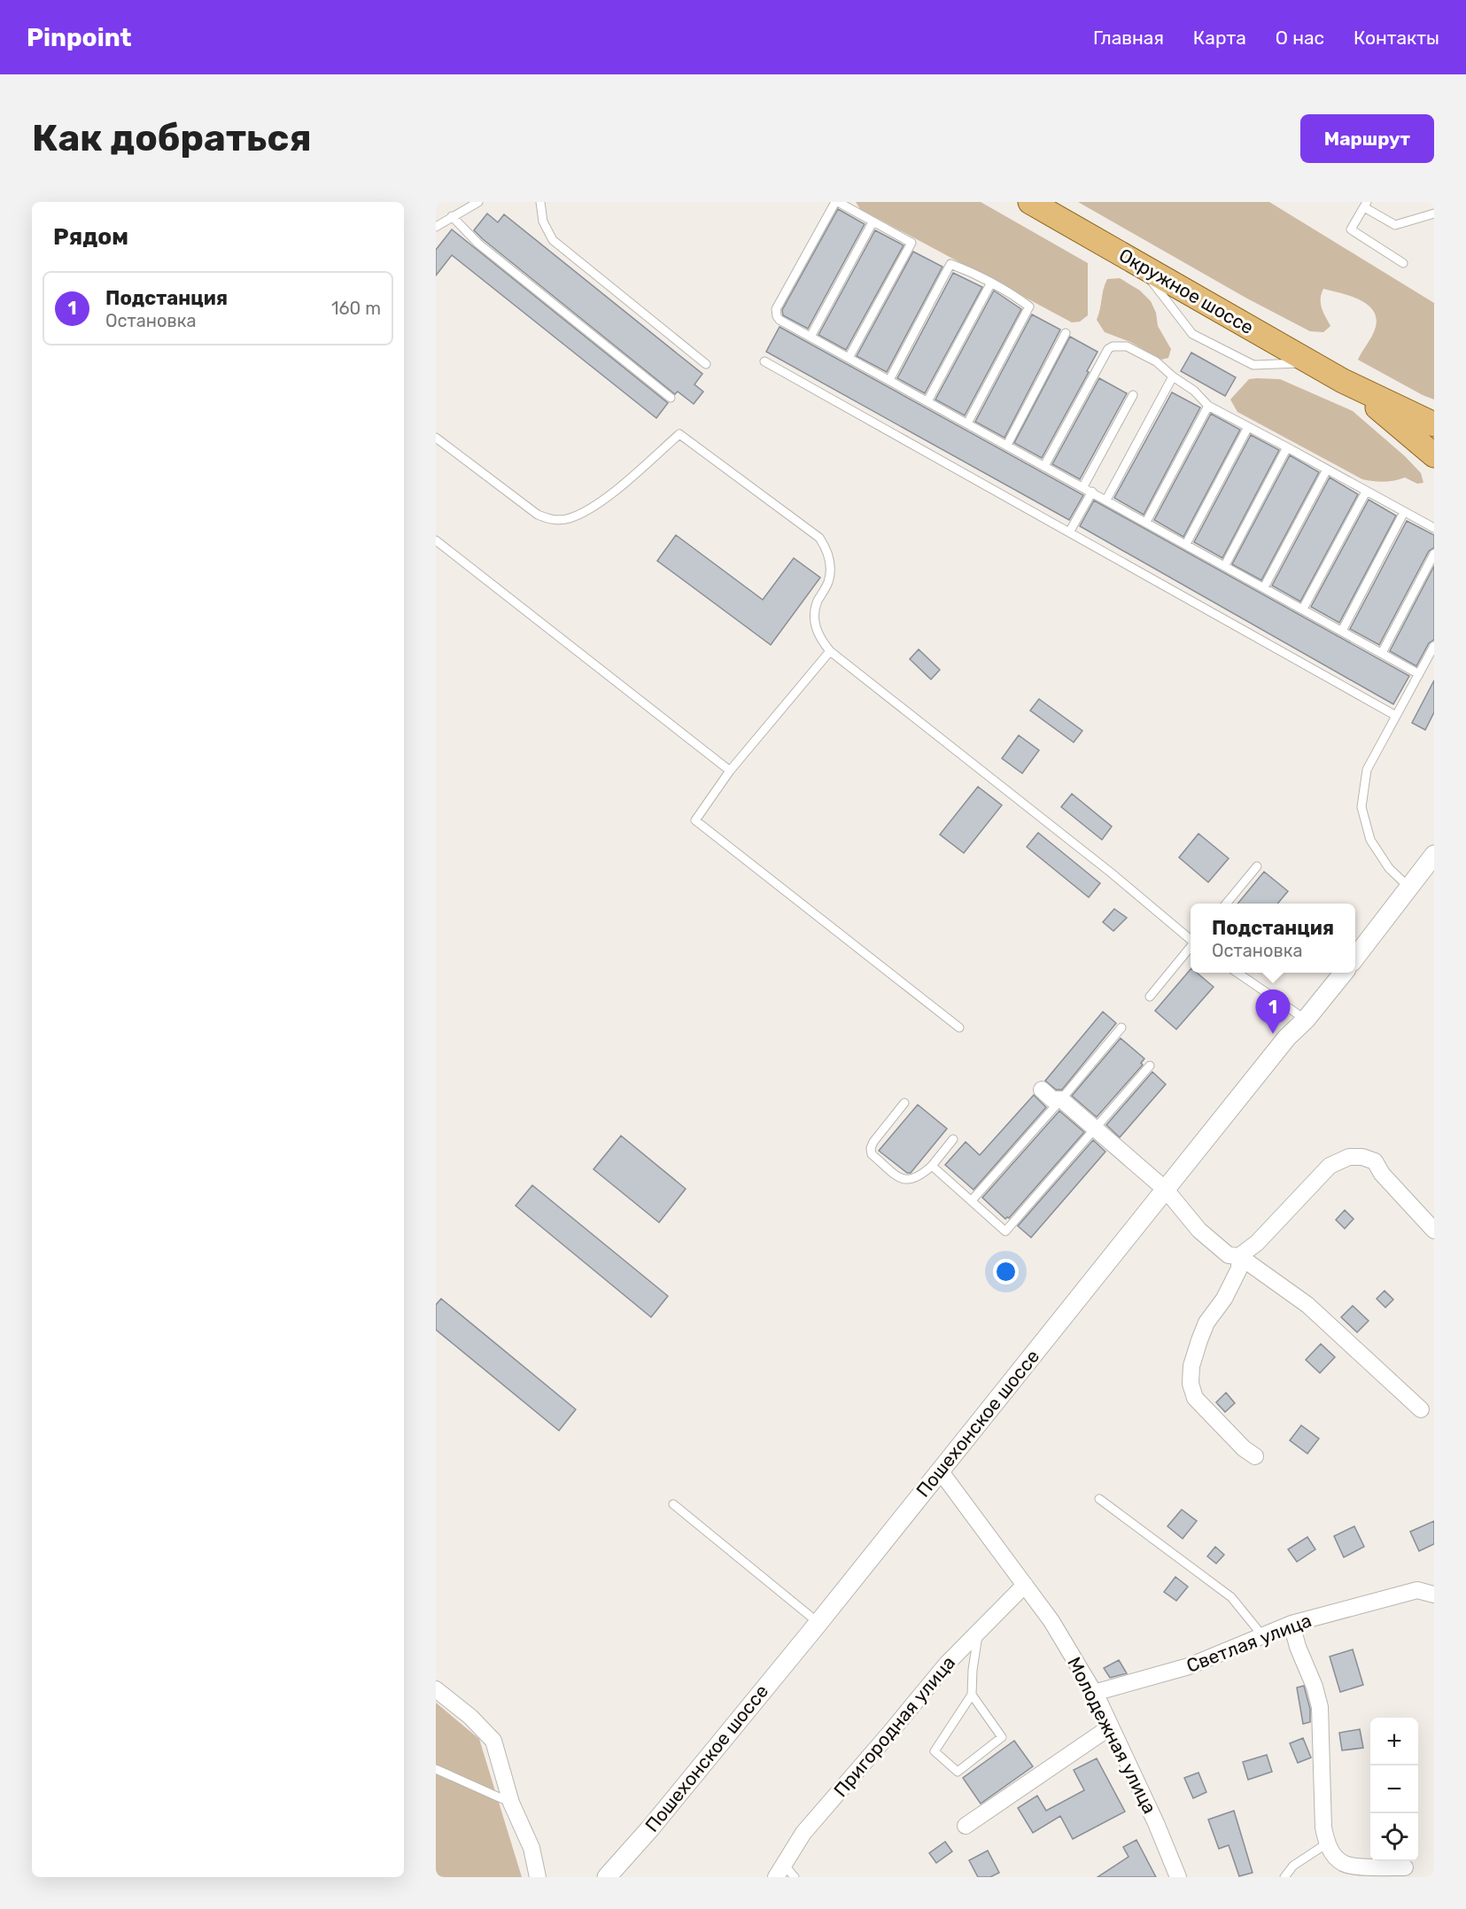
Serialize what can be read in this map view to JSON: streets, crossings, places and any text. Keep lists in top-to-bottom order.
{
  "streets": {
    "main road": ["Окружное шоссе"],
    "street": [
      "Пошехонское шоссе",
      "Светлая улица",
      "Пригородная улица",
      "Молодежная улица"
    ]
  },
  "crossings": [
    ["Пошехонское шоссе", "Молодежная улица"],
    ["Светлая улица", "Молодежная улица"],
    ["Пригородная улица", "Молодежная улица"]
  ],
  "page": {
    "header": "Pinpoint",
    "nav": [
      "Главная",
      "Карта",
      "О нас",
      "Контакты"
    ],
    "buttons": "Маршрут",
    "title": "Как добраться",
    "heading": "Рядом",
    "list": [
      {
        "mark": "1",
        "name": "Подстанция",
        "note": "Остановка",
        "value": "160 m"
      }
    ],
    "popup": ["Подстанция", "Остановка"],
    "pins": "1",
    "map_buttons": ["+", "−"]
  }
}
